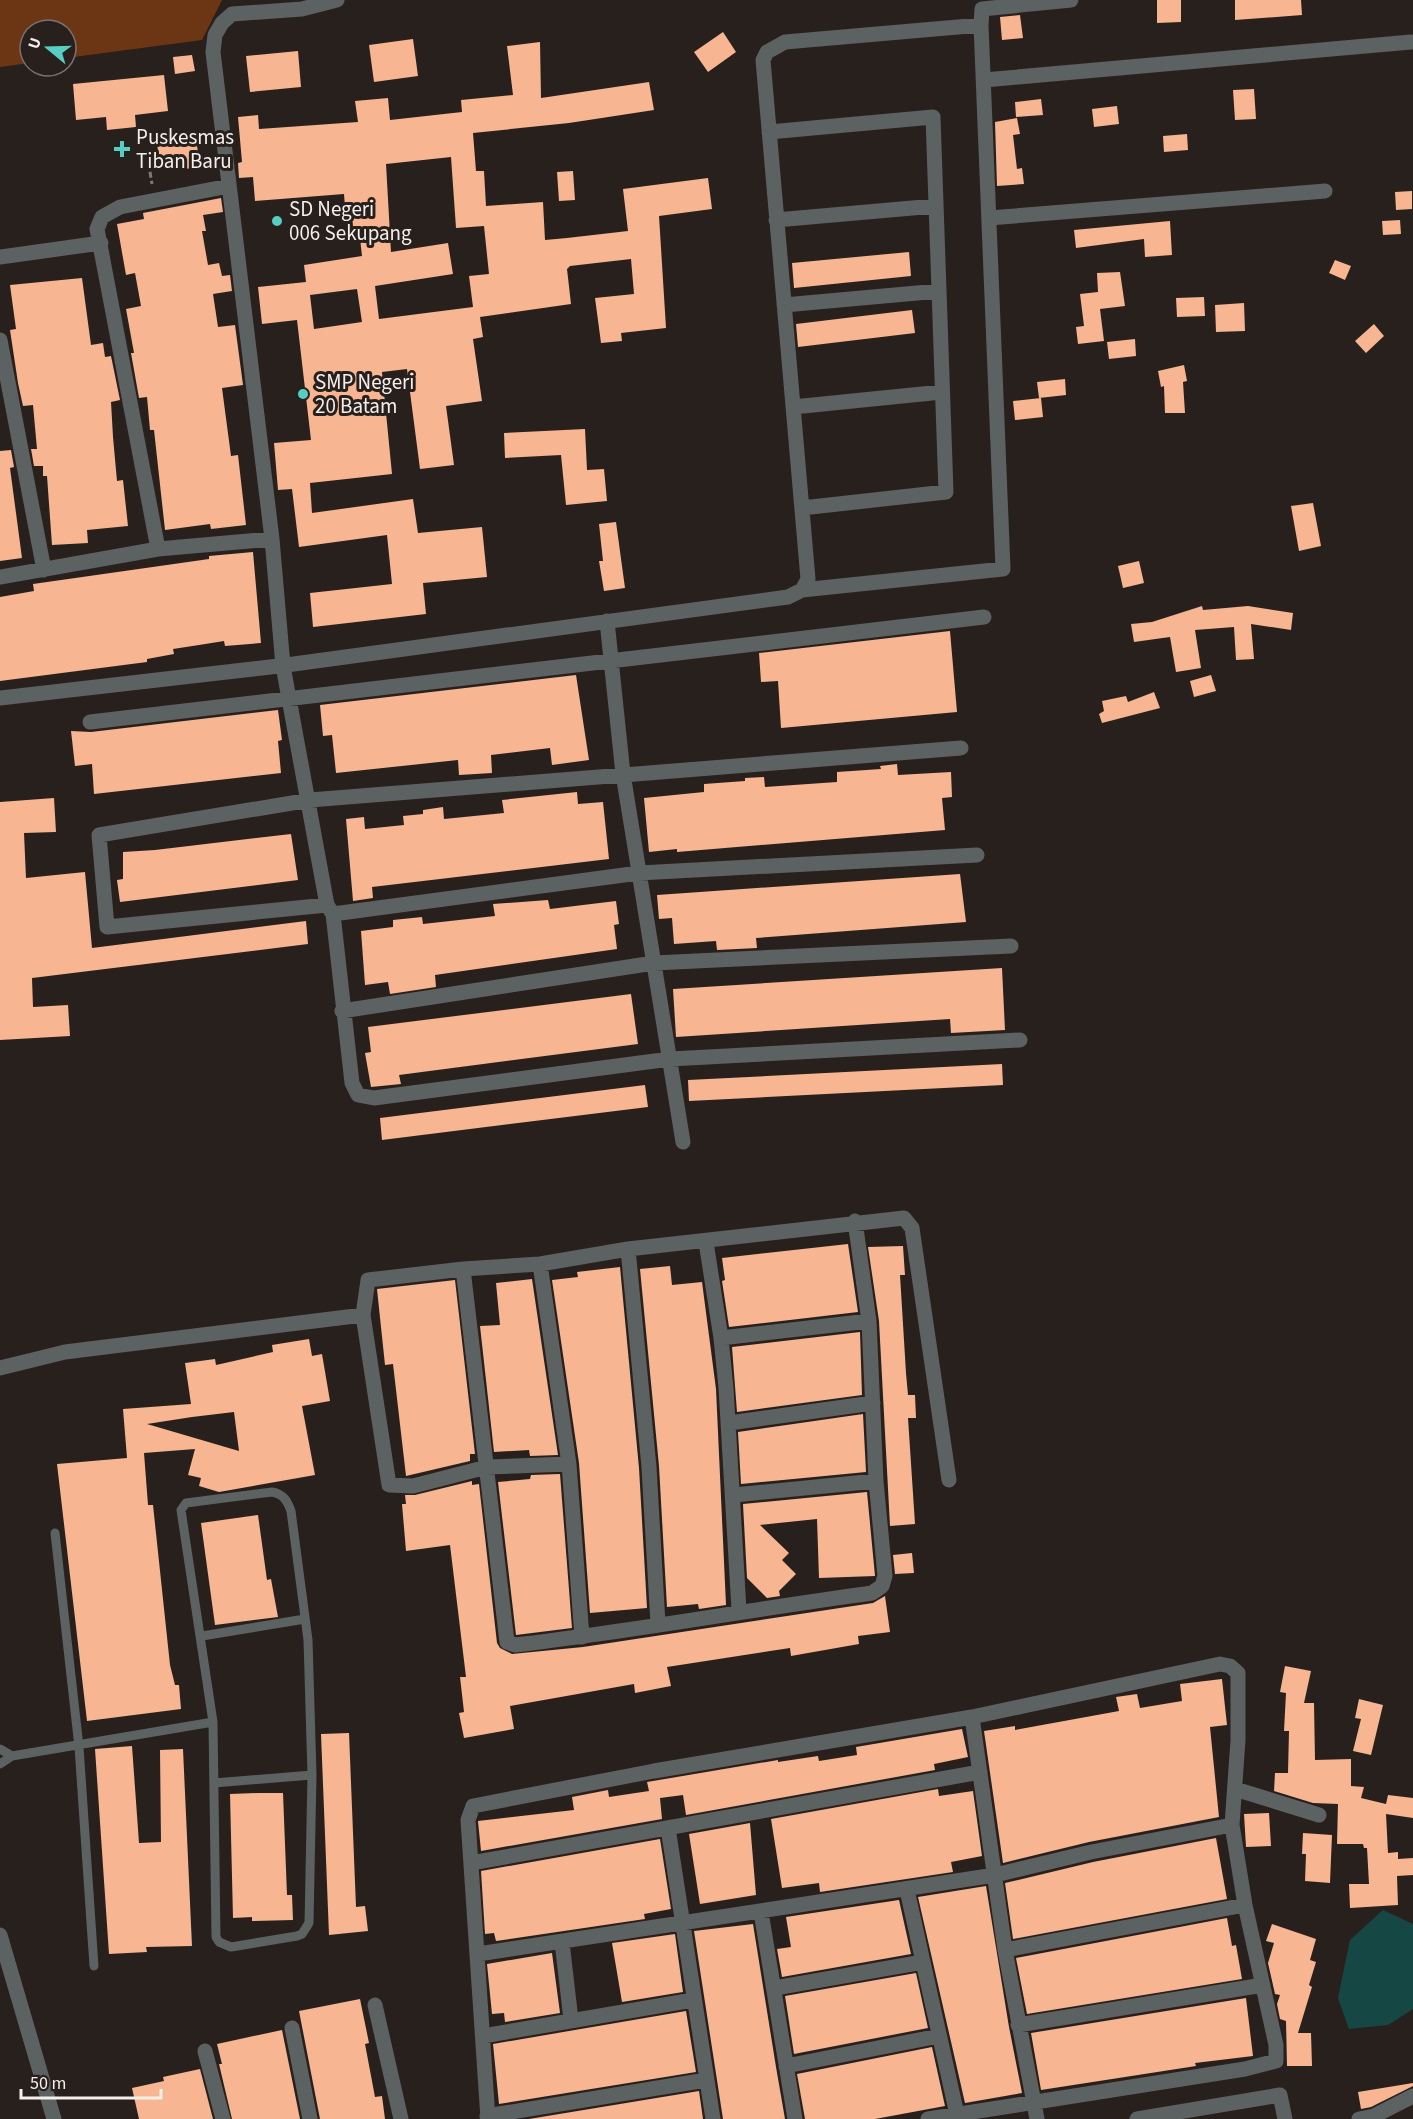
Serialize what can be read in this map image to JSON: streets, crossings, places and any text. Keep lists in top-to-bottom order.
{
  "places": {
    "health": ["Puskesmas Tiban Baru"],
    "other": ["SD Negeri 006 Sekupang", "SMP Negeri 20 Batam"]
  },
  "scale_bar": "50 m",
  "north": "left"
}
